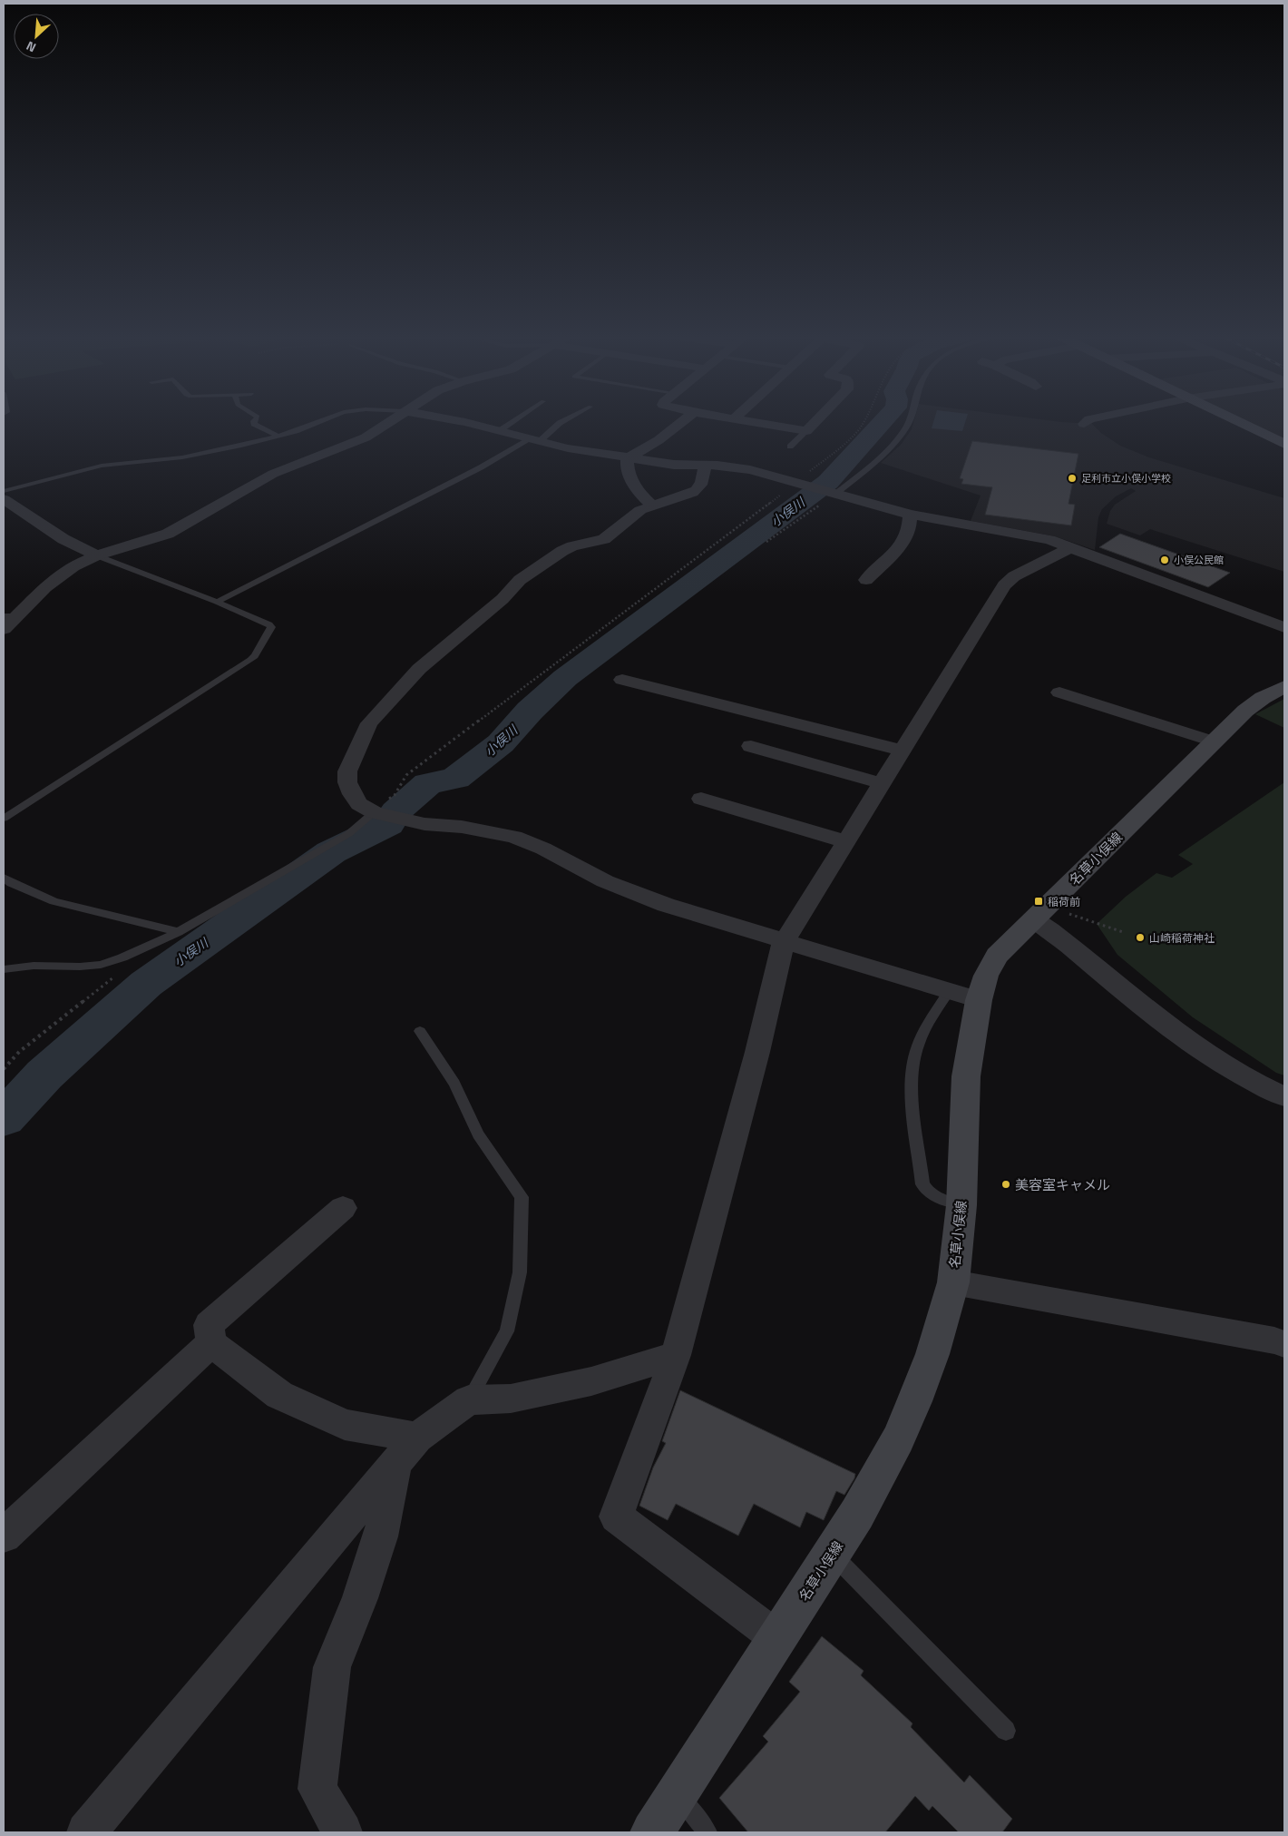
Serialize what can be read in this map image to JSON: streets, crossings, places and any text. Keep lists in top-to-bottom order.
{
  "streets": {
    "main road": ["名草小俣線"]
  },
  "water": ["小俣川"],
  "places": {
    "other": [
      "足利市立小俣小学校",
      "小俣公民館",
      "山崎稲荷神社",
      "美容室キャメル"
    ],
    "transit": ["稲荷前"]
  },
  "north": "bottom left"
}
